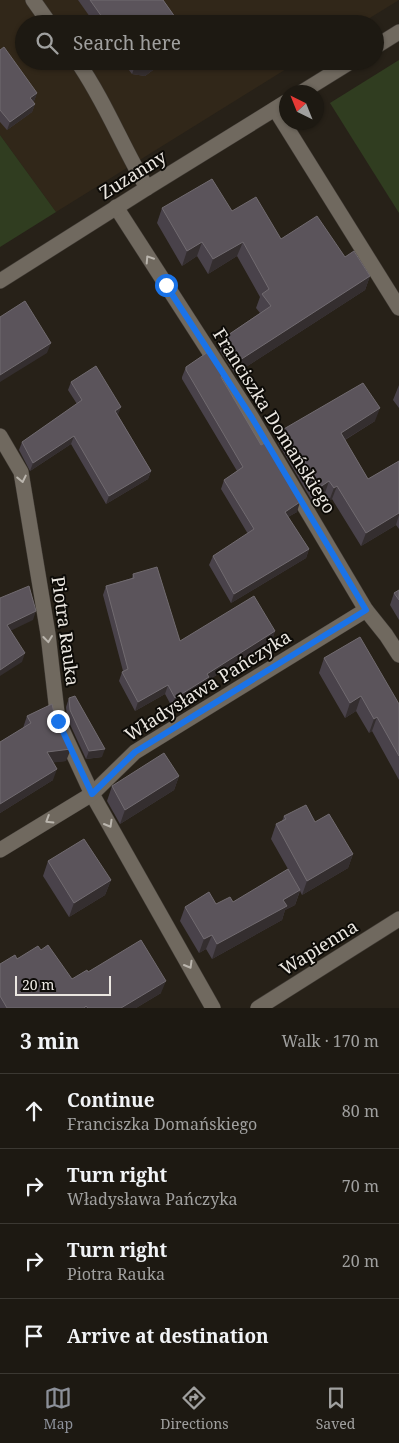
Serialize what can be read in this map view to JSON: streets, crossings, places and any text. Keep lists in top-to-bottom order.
{
  "streets": {
    "street": [
      "Zuzanny",
      "Franciszka Domańskiego",
      "Piotra Rauka",
      "Władysława Pańczyka",
      "Wapienna"
    ]
  },
  "crossings": [
    ["Zuzanny", "Franciszka Domańskiego"],
    ["Franciszka Domańskiego", "Władysława Pańczyka"],
    ["Piotra Rauka", "Władysława Pańczyka"]
  ],
  "one_way": ["Franciszka Domańskiego", "Piotra Rauka"],
  "scale_bar": "20 m",
  "north": "top left",
  "page": {
    "search": "Search here",
    "scale": "20 m",
    "heading": ["3 min", "Walk · 170 m"],
    "list": [
      ["Continue", "Franciszka Domańskiego", "80 m"],
      ["Turn right", "Władysława Pańczyka", "70 m"],
      ["Turn right", "Piotra Rauka", "20 m"],
      "Arrive at destination"
    ],
    "nav": ["Map", "Directions", "Saved"]
  }
}
